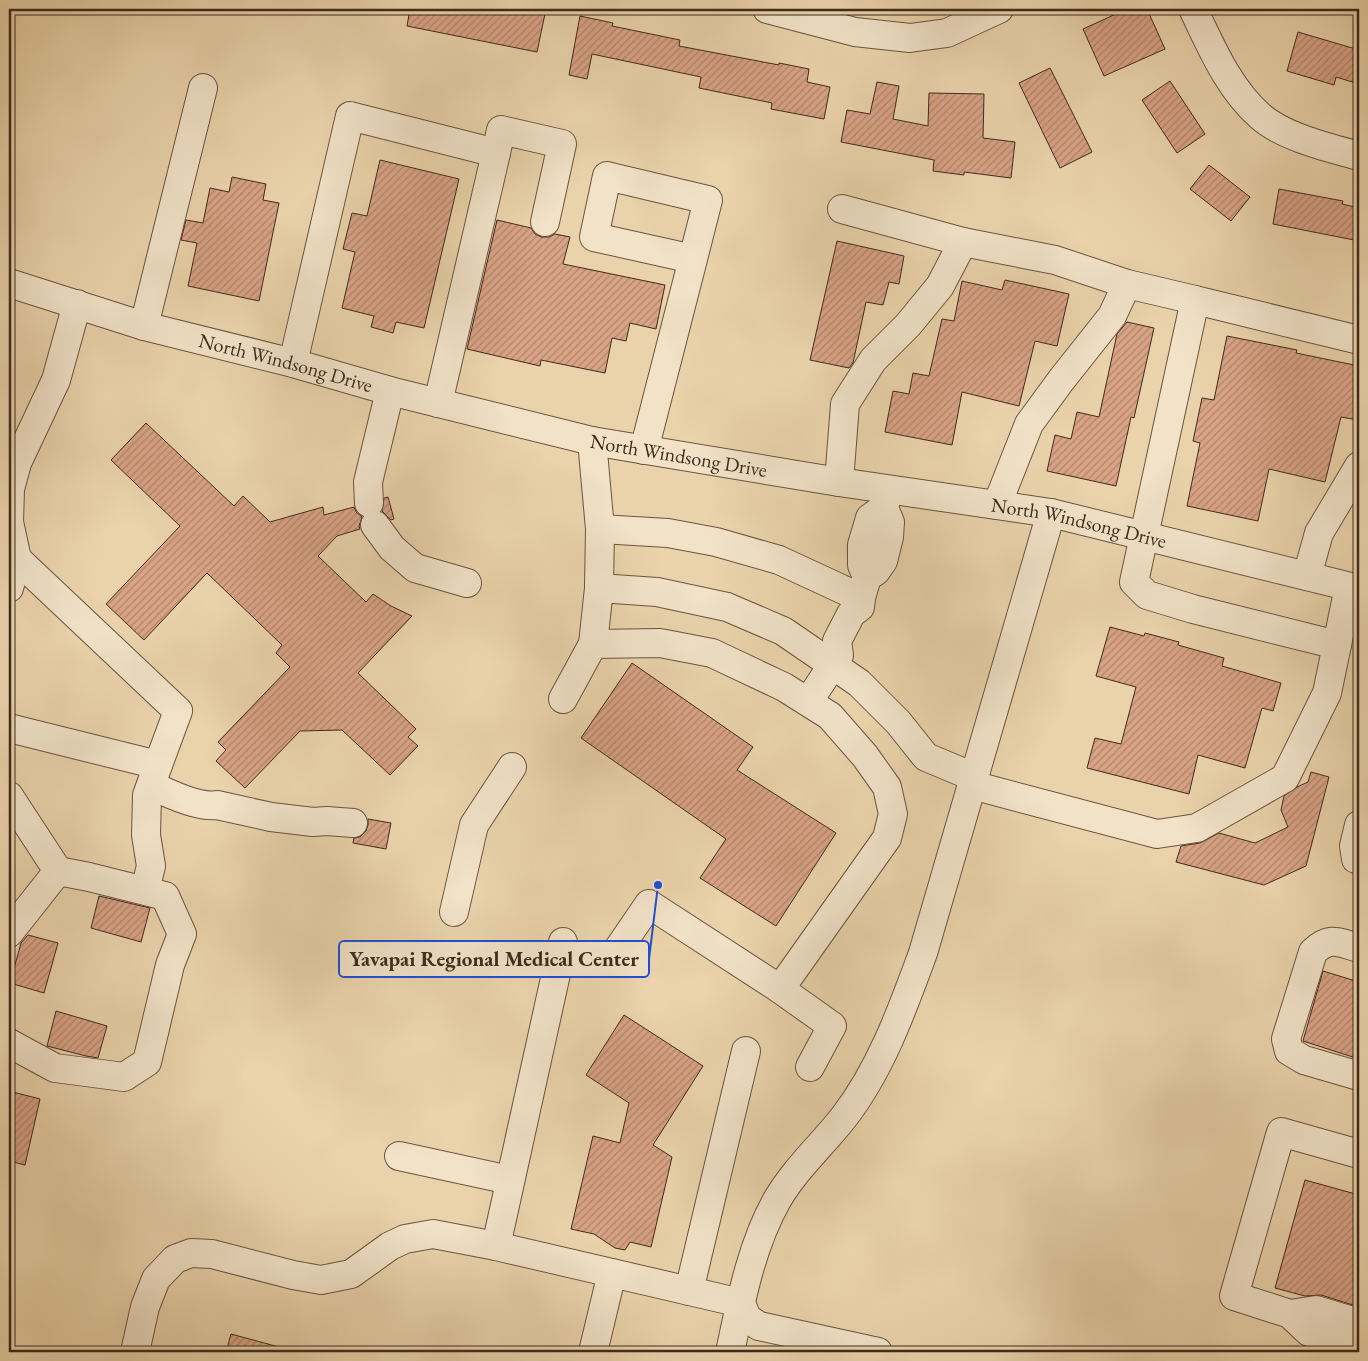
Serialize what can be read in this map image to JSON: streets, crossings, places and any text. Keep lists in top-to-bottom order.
{
  "streets": {
    "street": ["North Windsong Drive"]
  },
  "places": ["Yavapai Regional Medical Center"]
}
